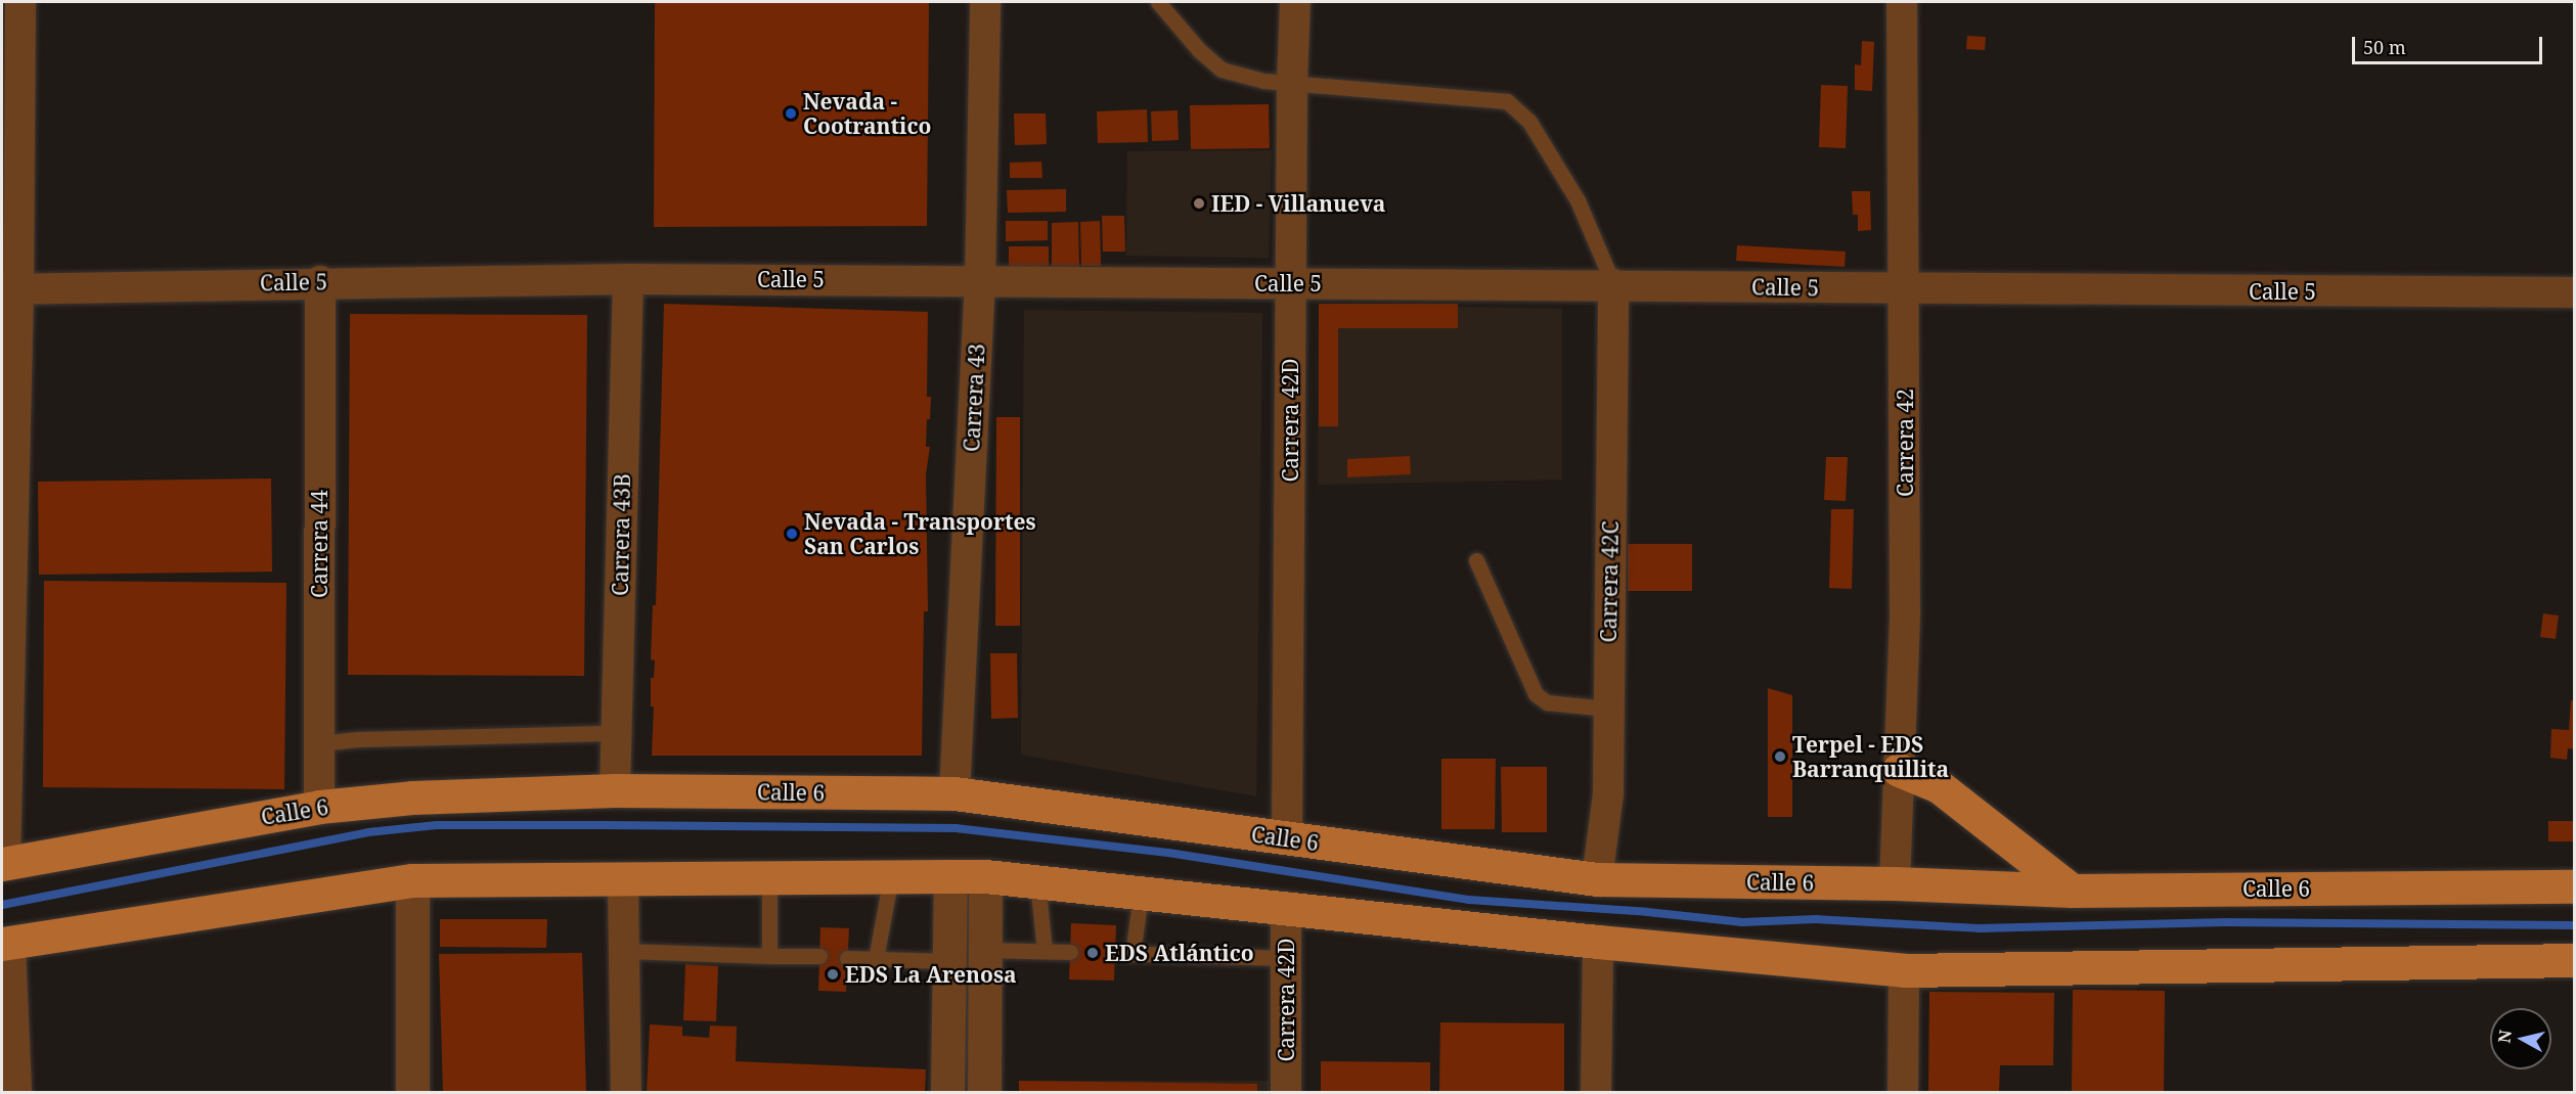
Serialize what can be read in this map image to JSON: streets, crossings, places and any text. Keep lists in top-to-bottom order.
{
  "streets": {
    "main road": ["Calle 6"],
    "street": [
      "Calle 5",
      "Carrera 43",
      "Carrera 42D",
      "Carrera 42",
      "Carrera 43B",
      "Carrera 44",
      "Carrera 42C"
    ]
  },
  "crossings": [
    ["Calle 5", "Carrera 43"],
    ["Calle 5", "Carrera 42D"],
    ["Calle 5", "Carrera 42"],
    ["Calle 5", "Carrera 43B"],
    ["Calle 5", "Carrera 44"],
    ["Calle 5", "Carrera 42C"],
    ["Carrera 43", "Calle 6"],
    ["Carrera 42D", "Calle 6"],
    ["Carrera 42", "Calle 6"],
    ["Carrera 43B", "Calle 6"],
    ["Carrera 44", "Calle 6"],
    ["Carrera 42C", "Calle 6"]
  ],
  "places": [
    "Nevada - Cootrantico",
    "IED - Villanueva",
    "Nevada - Transportes San Carlos",
    "Terpel - EDS Barranquillita",
    "EDS Atlántico",
    "EDS La Arenosa"
  ],
  "scale_bar": "50 m",
  "north": "left"
}
